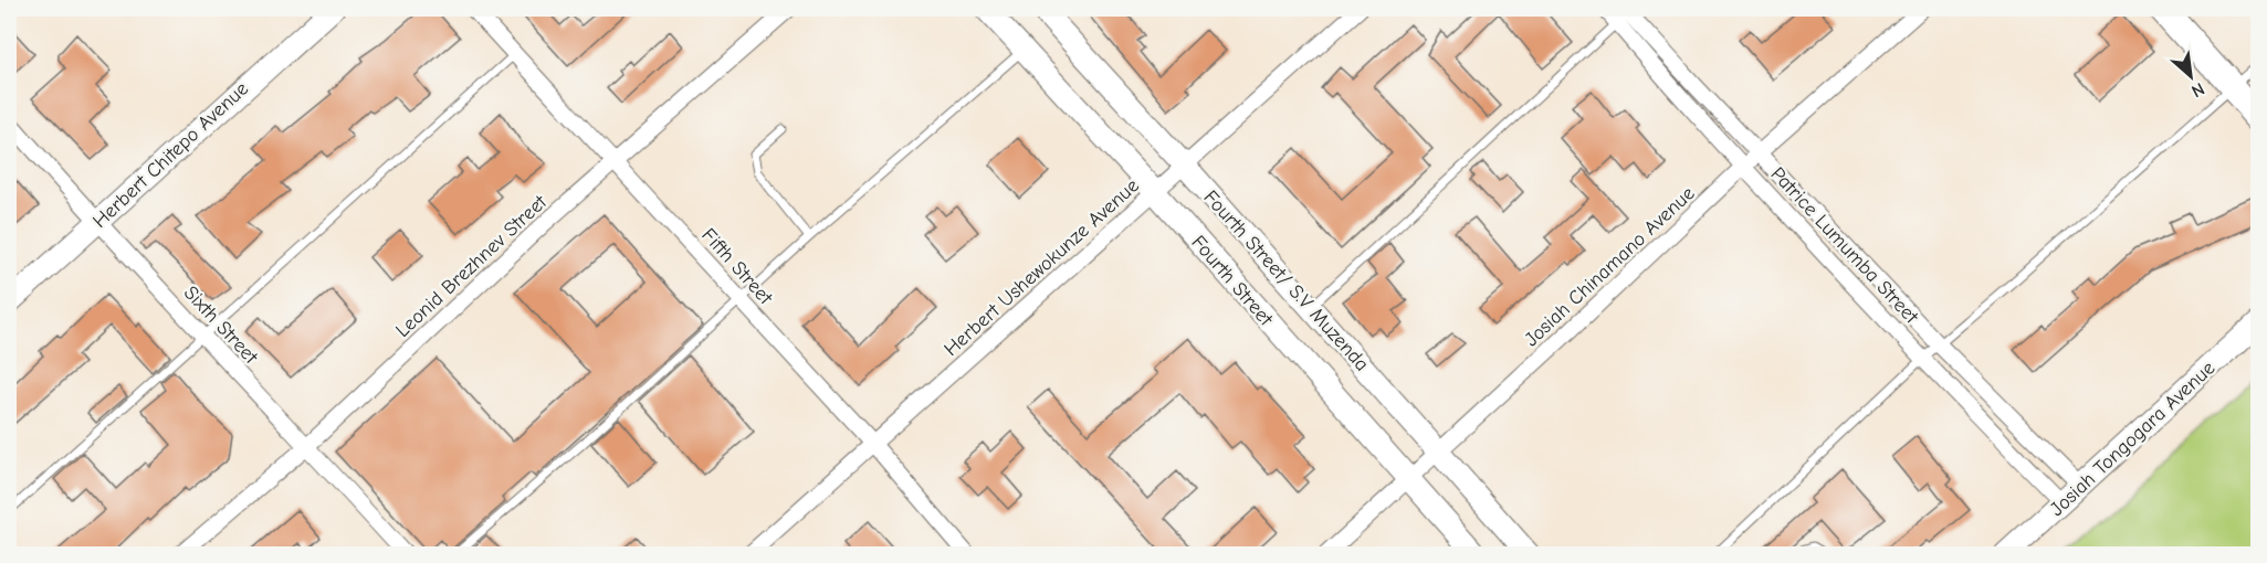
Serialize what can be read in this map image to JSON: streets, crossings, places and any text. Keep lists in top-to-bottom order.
{
  "streets": {
    "main road": [
      "Herbert Chitepo Avenue",
      "Fourth Street",
      "Fourth Street/ S.V Muzenda",
      "Josiah Tongogara Avenue"
    ],
    "street": [
      "Patrice Lumumba Street",
      "Leonid Brezhnev Street",
      "Fifth Street",
      "Josiah Chinamano Avenue",
      "Herbert Ushewokunze Avenue",
      "Sixth Street"
    ]
  },
  "crossings": [
    ["Herbert Chitepo Avenue", "Sixth Street"],
    ["Patrice Lumumba Street", "Josiah Chinamano Avenue"],
    ["Patrice Lumumba Street", "Josiah Tongogara Avenue"],
    ["Leonid Brezhnev Street", "Fifth Street"],
    ["Leonid Brezhnev Street", "Sixth Street"],
    ["Fifth Street", "Herbert Ushewokunze Avenue"],
    ["Josiah Chinamano Avenue", "Fourth Street"],
    ["Josiah Chinamano Avenue", "Fourth Street/ S.V Muzenda"],
    ["Herbert Ushewokunze Avenue", "Fourth Street"],
    ["Herbert Ushewokunze Avenue", "Fourth Street/ S.V Muzenda"]
  ],
  "north": "bottom right"
}
